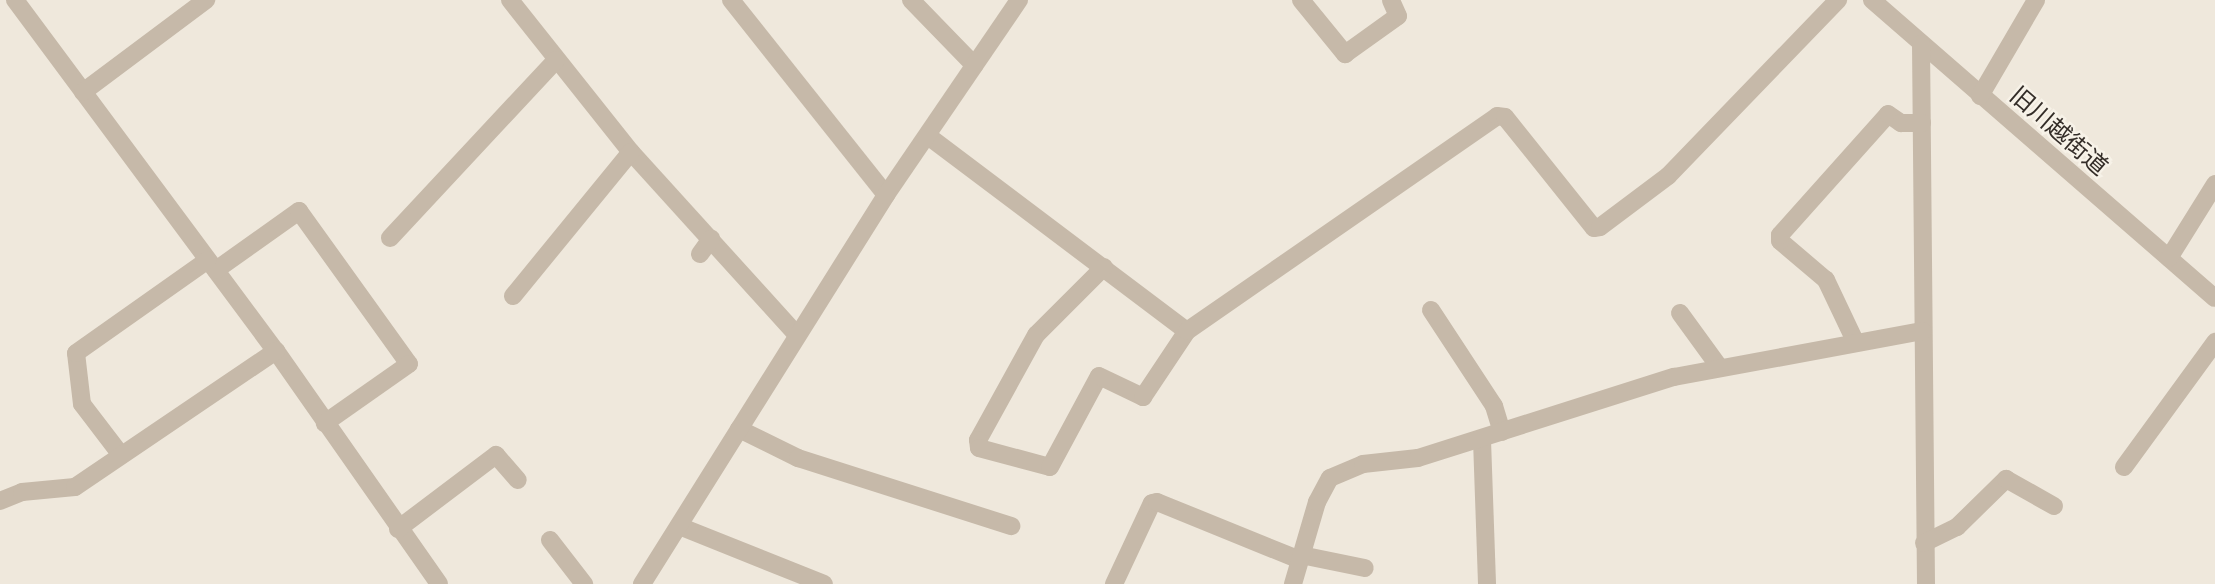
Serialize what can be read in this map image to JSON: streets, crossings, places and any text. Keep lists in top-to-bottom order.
{
  "streets": {
    "street": ["旧川越街道"]
  }
}
